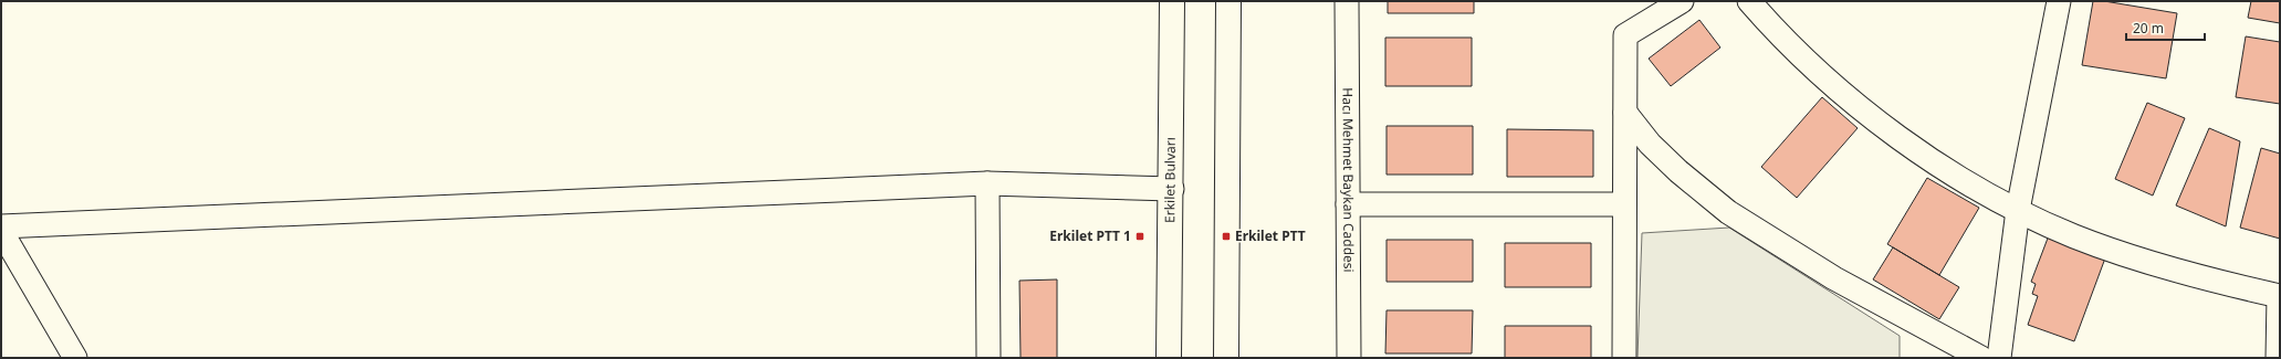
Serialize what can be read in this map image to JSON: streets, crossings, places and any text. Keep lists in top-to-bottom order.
{
  "streets": {
    "main road": ["Erkilet Bulvarı"],
    "street": ["Hacı Mehmet Baykan Caddesi"]
  },
  "places": {
    "transit": ["Erkilet PTT 1", "Erkilet PTT"]
  },
  "scale_bar": "20 m"
}
